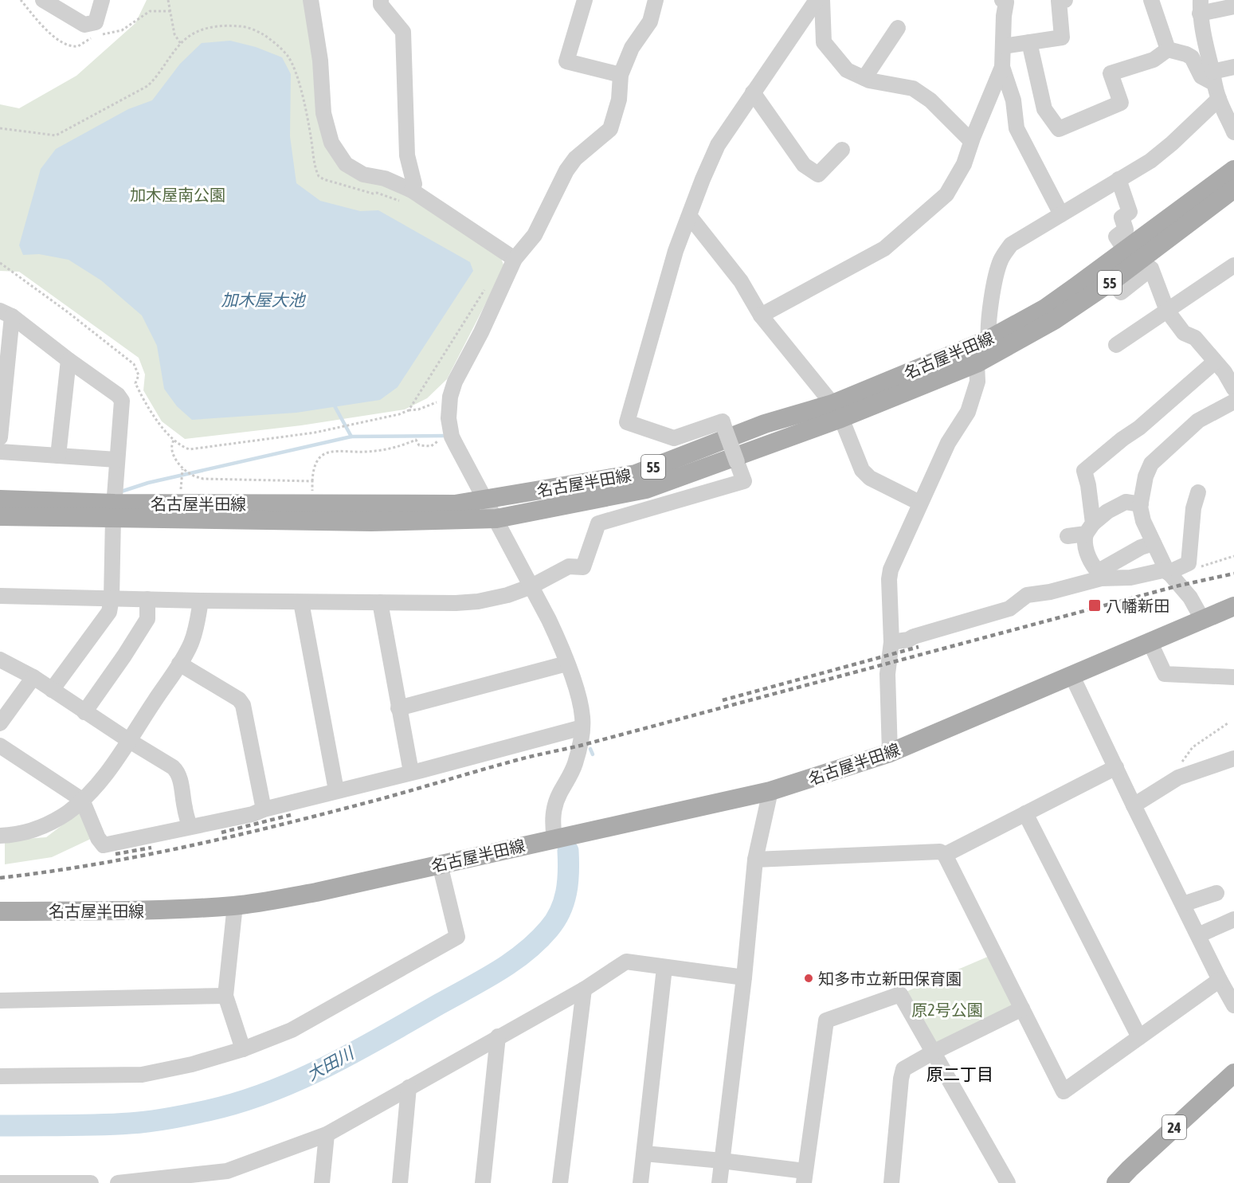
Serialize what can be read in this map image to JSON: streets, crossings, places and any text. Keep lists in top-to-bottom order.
{
  "streets": {
    "main road": ["55", "名古屋半田線", "24"]
  },
  "districts": ["原二丁目"],
  "water": ["加木屋大池", "大田川"],
  "parks": ["加木屋南公園", "原2号公園"],
  "places": {
    "transit": ["八幡新田"],
    "other": ["知多市立新田保育園"]
  }
}
